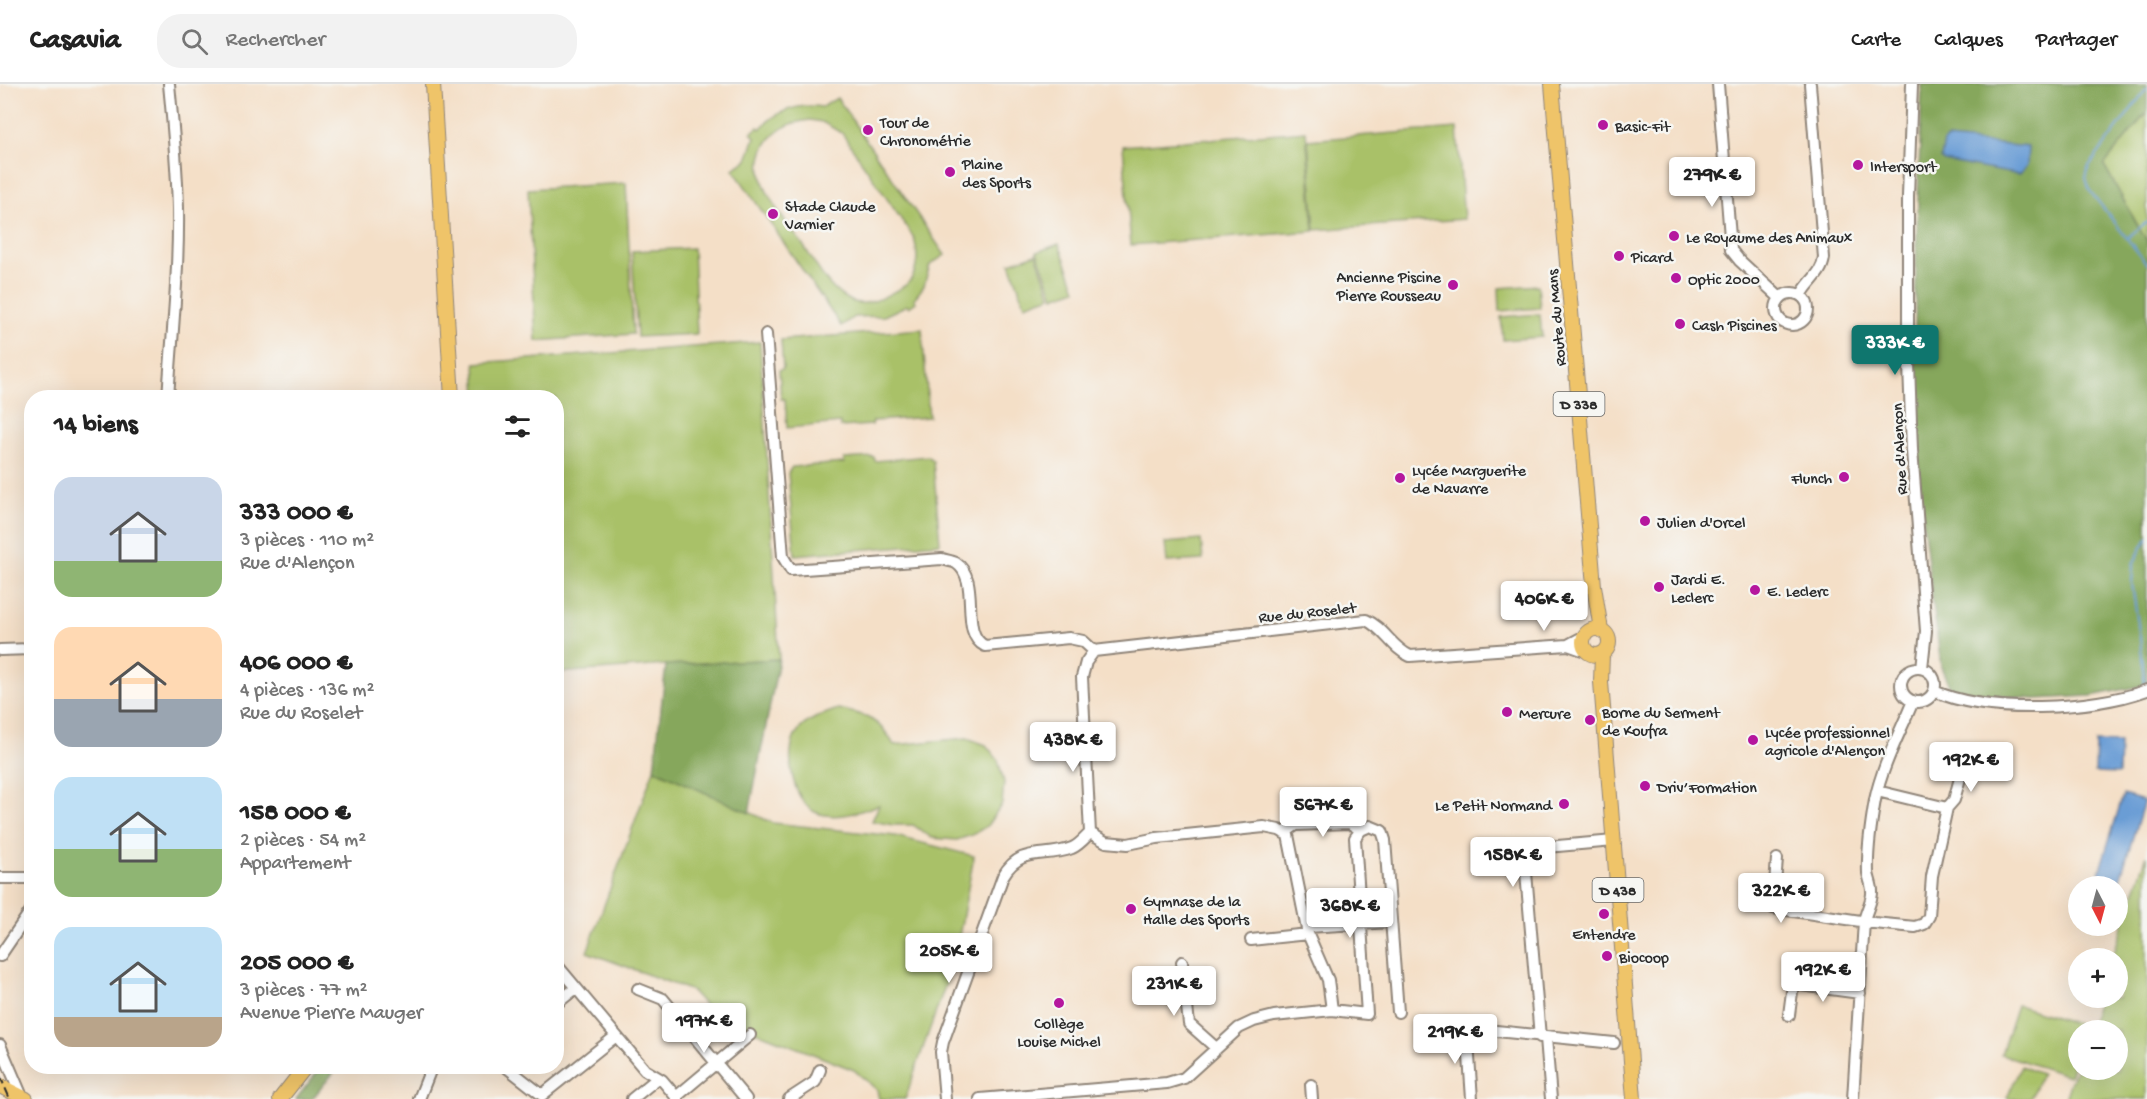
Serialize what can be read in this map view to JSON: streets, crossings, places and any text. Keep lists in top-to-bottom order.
{
  "streets": {
    "main road": ["Route du Mans", "D 338", "D 438"],
    "street": ["Rue d'Alençon", "Rue du Roselet"]
  },
  "crossings": [
    ["Route du Mans", "Rue du Roselet"],
    ["Route du Mans", "D 438"],
    ["Rue du Roselet", "D 438"]
  ],
  "places": [
    "Basic-Fit",
    "Tour de Chronométrie",
    "Intersport",
    "Plaine des Sports",
    "Stade Claude Varnier",
    "Le Royaume des Animaux",
    "Picard",
    "Optic 2000",
    "Ancienne Piscine Pierre Rousseau",
    "Cash Piscines",
    "Flunch",
    "Lycée Marguerite de Navarre",
    "Julien d'Orcel",
    "Jardi E. Leclerc",
    "E. Leclerc",
    "Mercure",
    "Borne du Serment de Koufra",
    "Lycée professionnel agricole d'Alençon",
    "Driv’Formation",
    "Le Petit Normand",
    "Gymnase de la Halle des Sports",
    "Entendre",
    "Biocoop",
    "Collège Louise Michel"
  ],
  "north": "bottom",
  "page": {
    "header": "Casavia",
    "search": "Rechercher",
    "nav": ["Carte", "Calques", "Partager"],
    "price": [
      "279K €",
      "333K €",
      "406K €",
      "438K €",
      "192K €",
      "567K €",
      "158K €",
      "322K €",
      "368K €",
      "205K €",
      "192K €",
      "231K €",
      "197K €",
      "219K €"
    ],
    "heading": "14 biens",
    "list": [
      {
        "name": "333 000 €",
        "note": "3 pièces · 110 m² · Rue d'Alençon"
      },
      {
        "name": "406 000 €",
        "note": "4 pièces · 136 m² · Rue du Roselet"
      },
      {
        "name": "158 000 €",
        "note": "2 pièces · 54 m² · Appartement"
      },
      {
        "name": "205 000 €",
        "note": "3 pièces · 77 m² · Avenue Pierre Mauger"
      }
    ],
    "map_buttons": ["+", "−"]
  }
}
